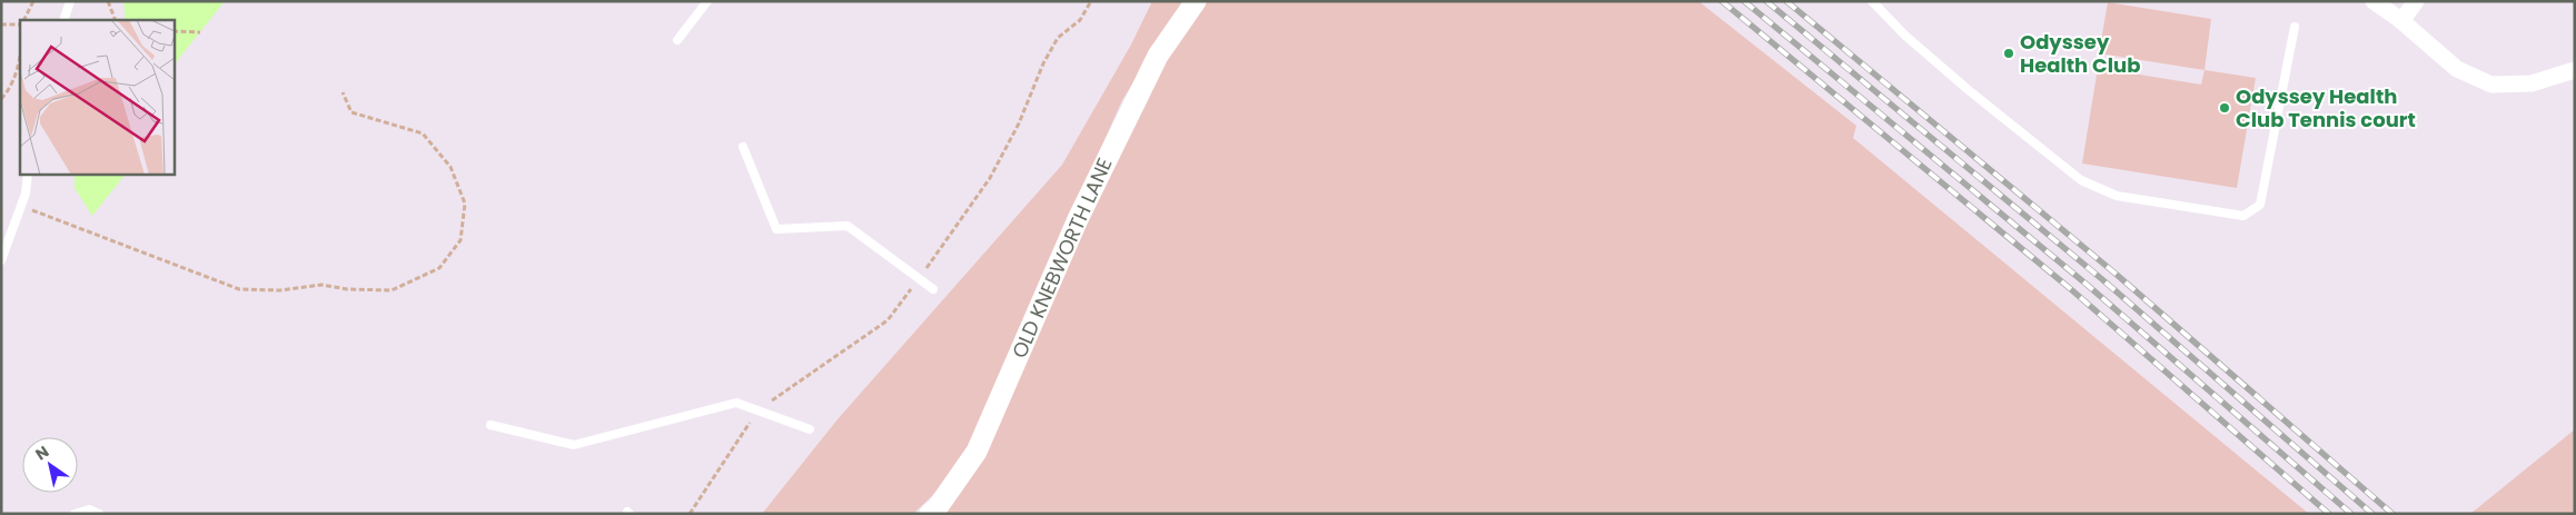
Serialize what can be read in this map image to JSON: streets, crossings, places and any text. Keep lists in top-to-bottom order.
{
  "streets": {
    "street": ["OLD KNEBWORTH LANE"]
  },
  "places": ["Odyssey Health Club", "Odyssey Health Club Tennis court"],
  "north": "top left"
}
